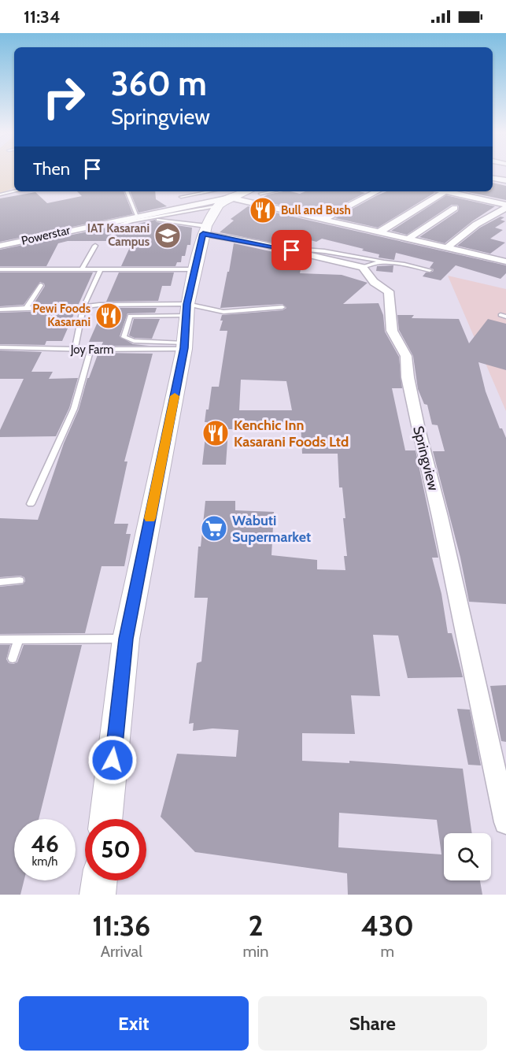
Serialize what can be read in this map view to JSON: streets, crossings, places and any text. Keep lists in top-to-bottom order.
{
  "streets": {
    "street": ["Powerstar", "Springview"],
    "lane": ["Joy Farm"]
  },
  "places": {
    "restaurant": ["Bull and Bush", "Pewi Foods Kasarani", "Kenchic Inn Kasarani Foods Ltd"],
    "school or university": ["IAT Kasarani Campus"],
    "supermarket": ["Wabuti Supermarket"]
  },
  "page": {
    "status": "11:34",
    "turn": ["360 m", "Springview"],
    "then": "Then",
    "speed": "46 km/h",
    "limit": "50",
    "eta": [
      "11:36",
      "Arrival",
      "2",
      "min",
      "430",
      "m"
    ],
    "buttons": ["Exit", "Share"]
  }
}
